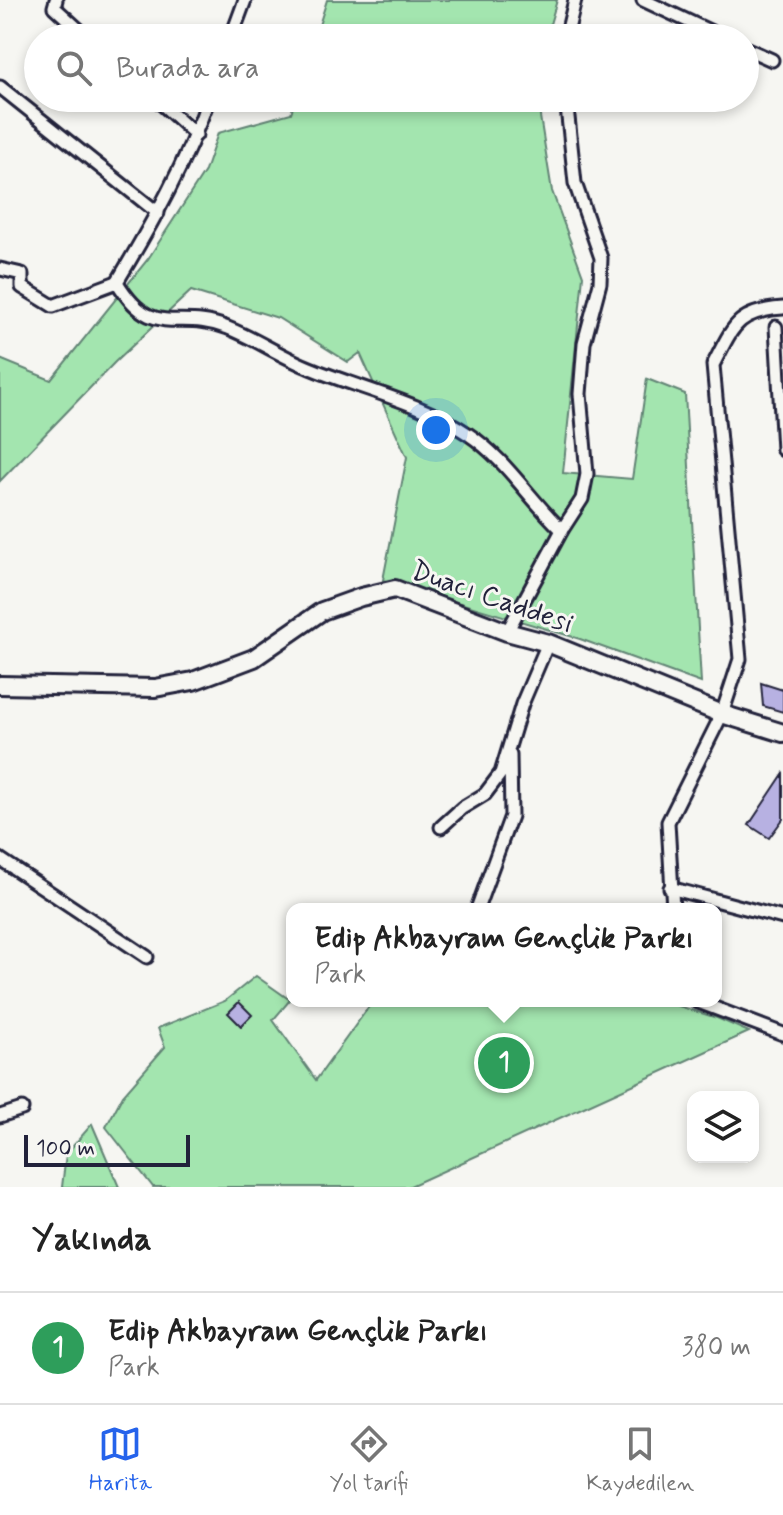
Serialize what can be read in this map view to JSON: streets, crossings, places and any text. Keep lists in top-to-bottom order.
{
  "streets": {
    "street": ["Duacı Caddesi"]
  },
  "scale_bar": "100 m",
  "page": {
    "search": "Burada ara",
    "popup": ["Edip Akbayram Gençlik Parkı", "Park"],
    "pins": "1",
    "scale": "100 m",
    "heading": "Yakında",
    "list": [
      {
        "mark": "1",
        "name": "Edip Akbayram Gençlik Parkı",
        "note": "Park",
        "value": "380 m"
      }
    ],
    "nav": ["Harita", "Yol tarifi", "Kaydedilen"]
  }
}
